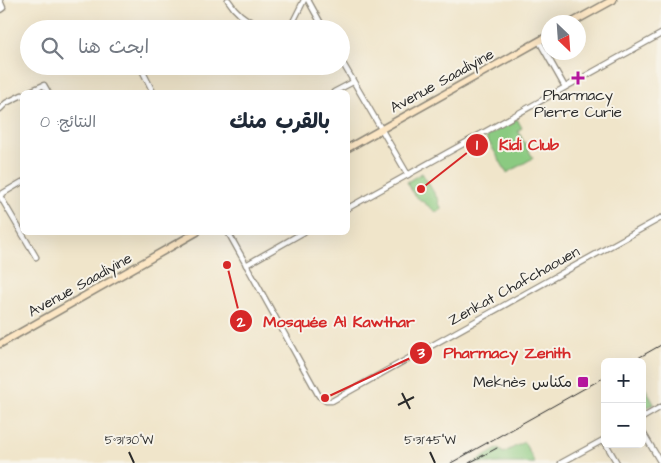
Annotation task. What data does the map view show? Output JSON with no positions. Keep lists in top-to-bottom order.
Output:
{
  "streets": {
    "main road": ["Avenue Saadiyine"],
    "street": ["Zenkat Chafchaouen"]
  },
  "places": {
    "health": ["Pharmacy Pierre Curie"],
    "other": ["Kidi Club", "Mosquée Al Kawthar", "Pharmacy Zenith"],
    "transit": ["Meknès مكناس"]
  },
  "north": "bottom right",
  "page": {
    "search": "ابحث هنا",
    "heading": ["بالقرب منك", "النتائج: 0"],
    "map_buttons": ["+", "−"]
  },
  "coordinates": ["5°31'30\"W", "5°31'45\"W"]
}
